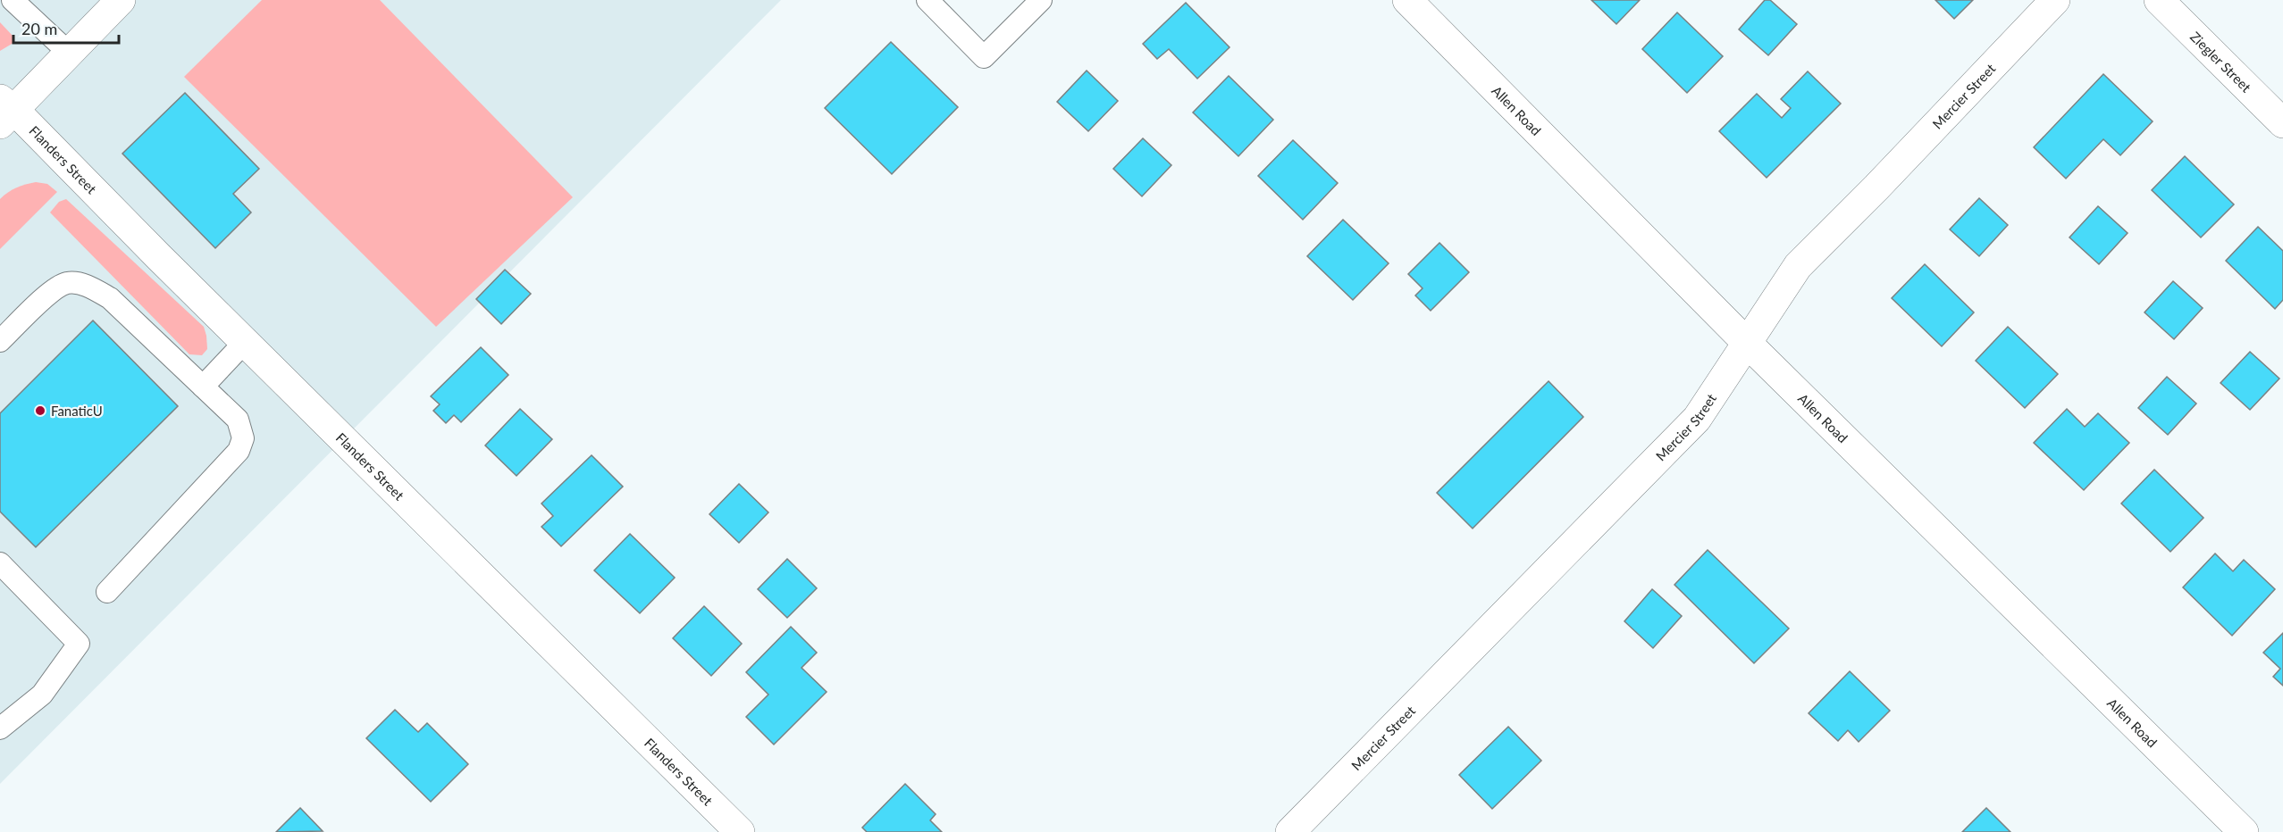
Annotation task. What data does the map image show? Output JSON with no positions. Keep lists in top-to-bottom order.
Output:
{
  "streets": {
    "street": [
      "Ziegler Street",
      "Mercier Street",
      "Allen Road",
      "Flanders Street"
    ]
  },
  "crossings": [
    ["Mercier Street", "Allen Road"]
  ],
  "places": ["FanaticU"],
  "scale_bar": "20 m"
}
